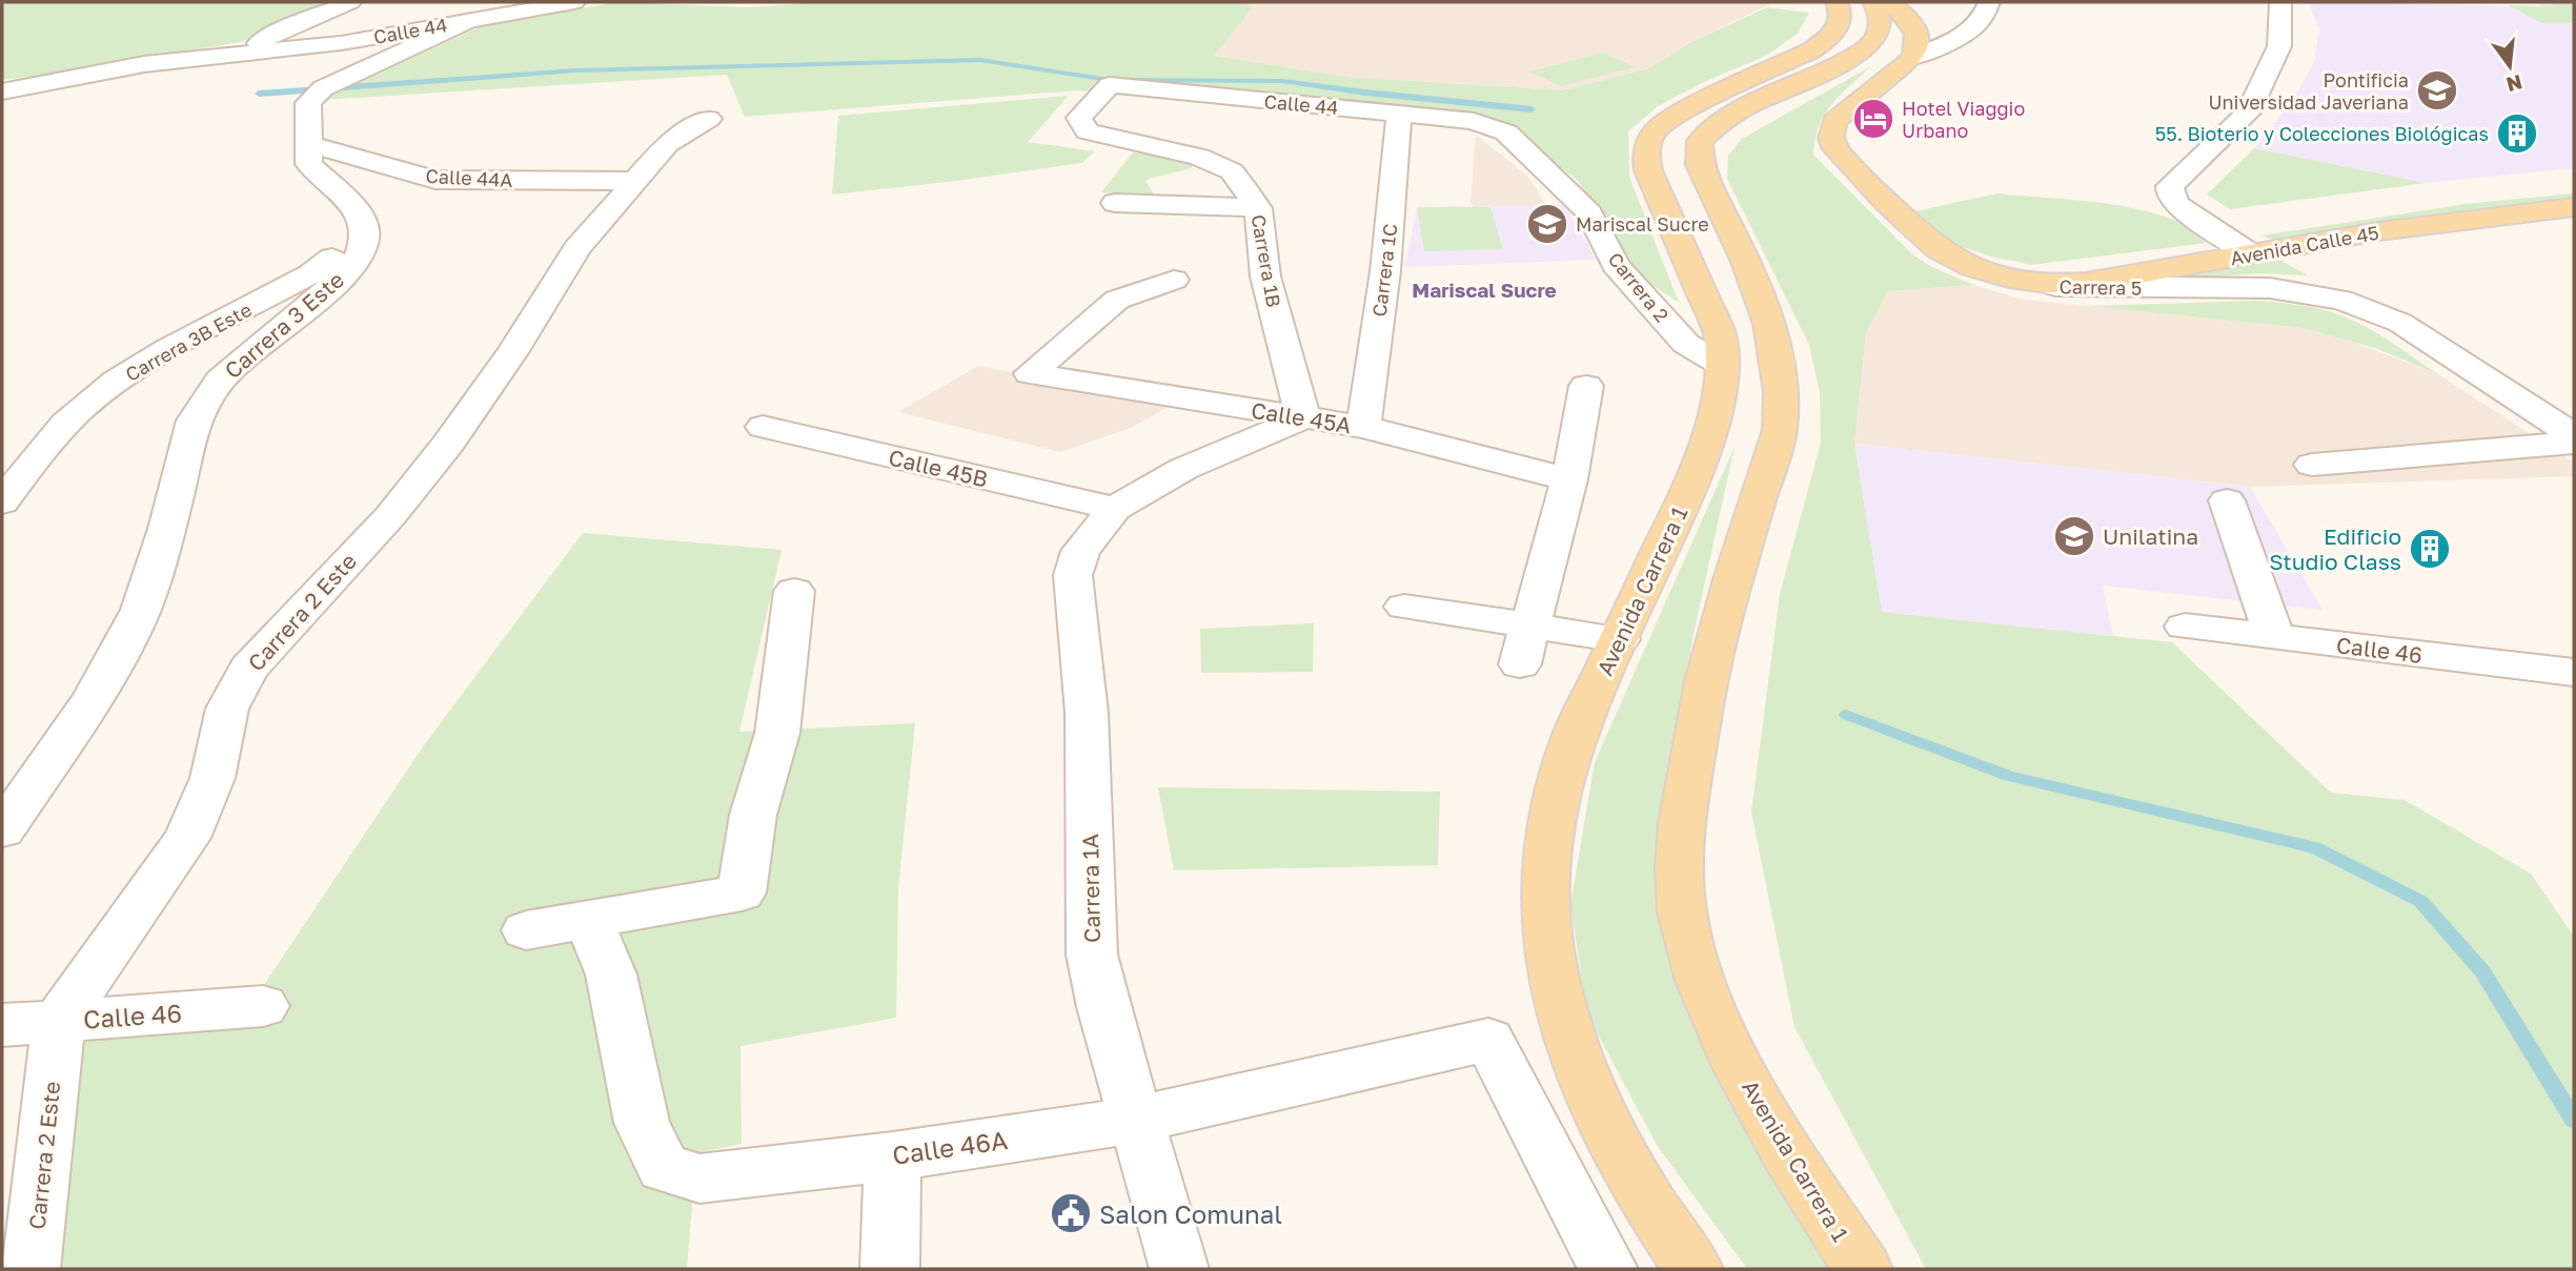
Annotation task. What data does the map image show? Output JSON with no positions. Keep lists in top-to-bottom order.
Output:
{
  "streets": {
    "main road": ["Avenida Calle 45", "Carrera 5", "Avenida Carrera 1"],
    "street": [
      "Calle 44",
      "Calle 44A",
      "Carrera 1B",
      "Carrera 1C",
      "Carrera 2",
      "Carrera 3 Este",
      "Carrera 3B Este",
      "Calle 45A",
      "Calle 45B",
      "Carrera 2 Este",
      "Calle 46",
      "Carrera 1A",
      "Calle 46A"
    ]
  },
  "crossings": [
    ["Calle 44", "Carrera 1B"],
    ["Calle 44", "Carrera 1C"],
    ["Calle 44", "Carrera 2"],
    ["Calle 44A", "Carrera 2 Este"],
    ["Avenida Calle 45", "Carrera 5"],
    ["Carrera 1B", "Calle 45A"],
    ["Carrera 1C", "Calle 45A"],
    ["Carrera 2", "Avenida Carrera 1"],
    ["Carrera 3 Este", "Carrera 3B Este"],
    ["Calle 45B", "Carrera 1A"],
    ["Carrera 2 Este", "Calle 46"],
    ["Carrera 1A", "Calle 46A"]
  ],
  "districts": ["Mariscal Sucre"],
  "places": {
    "school or university": ["Pontificia Universidad Javeriana", "Mariscal Sucre", "Unilatina"],
    "hotel": ["Hotel Viaggio Urbano"],
    "building": ["55. Bioterio y Colecciones Biológicas", "Edificio Studio Class"],
    "public building": ["Salon Comunal"]
  },
  "north": "bottom"
}
